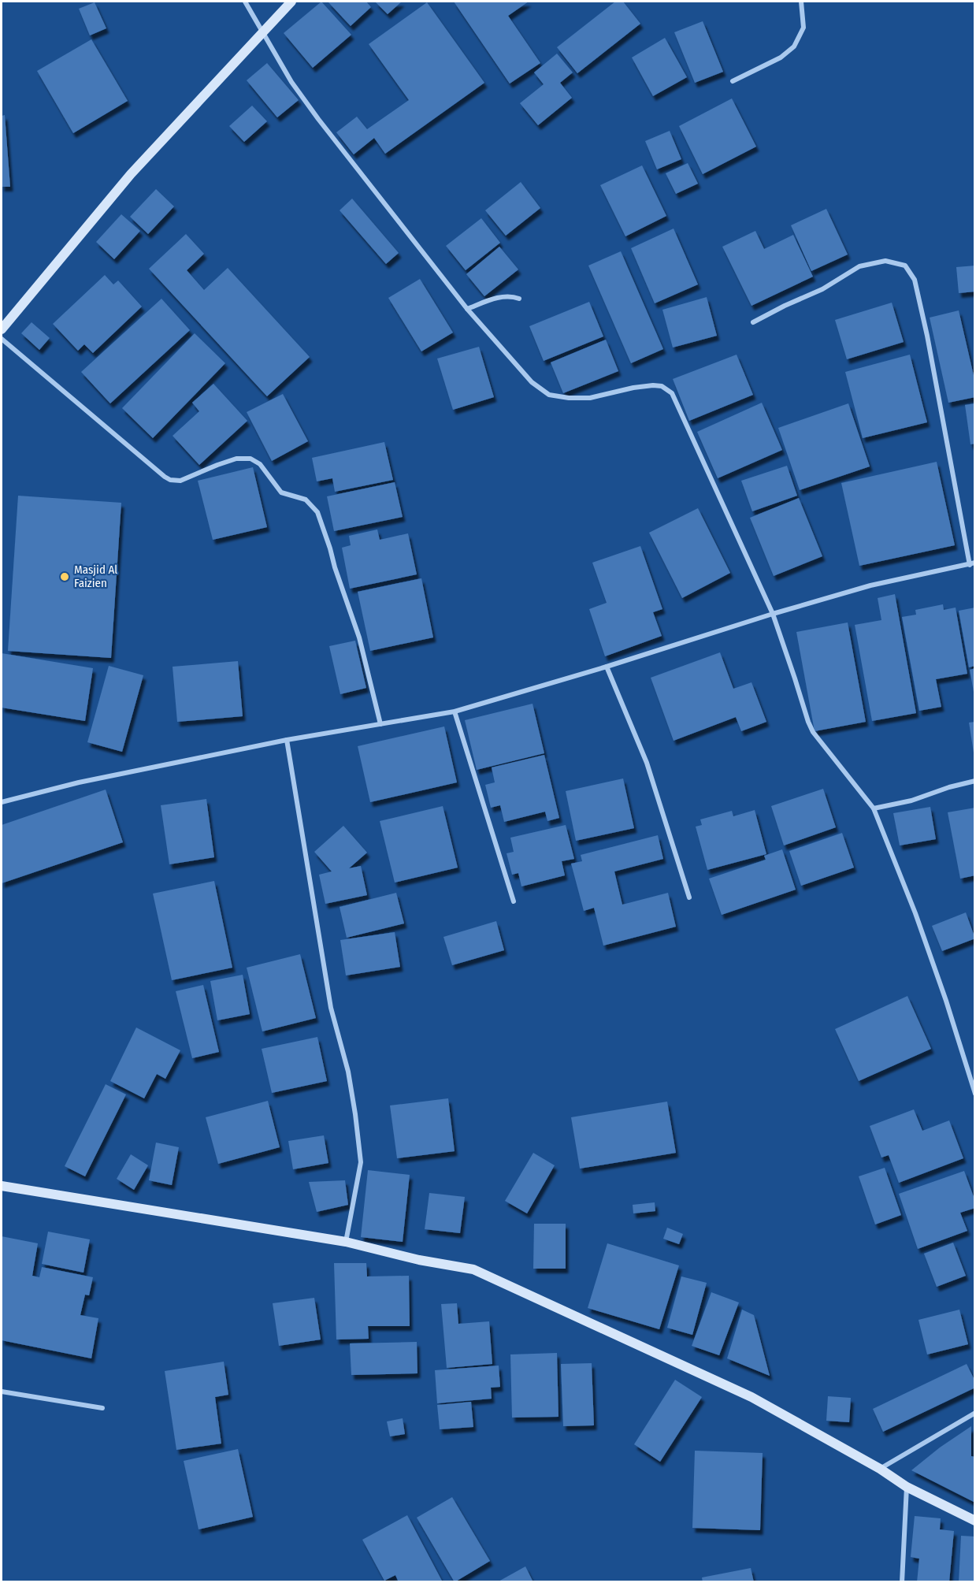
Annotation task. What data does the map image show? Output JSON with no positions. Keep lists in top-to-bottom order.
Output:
{
  "places": ["Masjid Al Faizien"]
}
